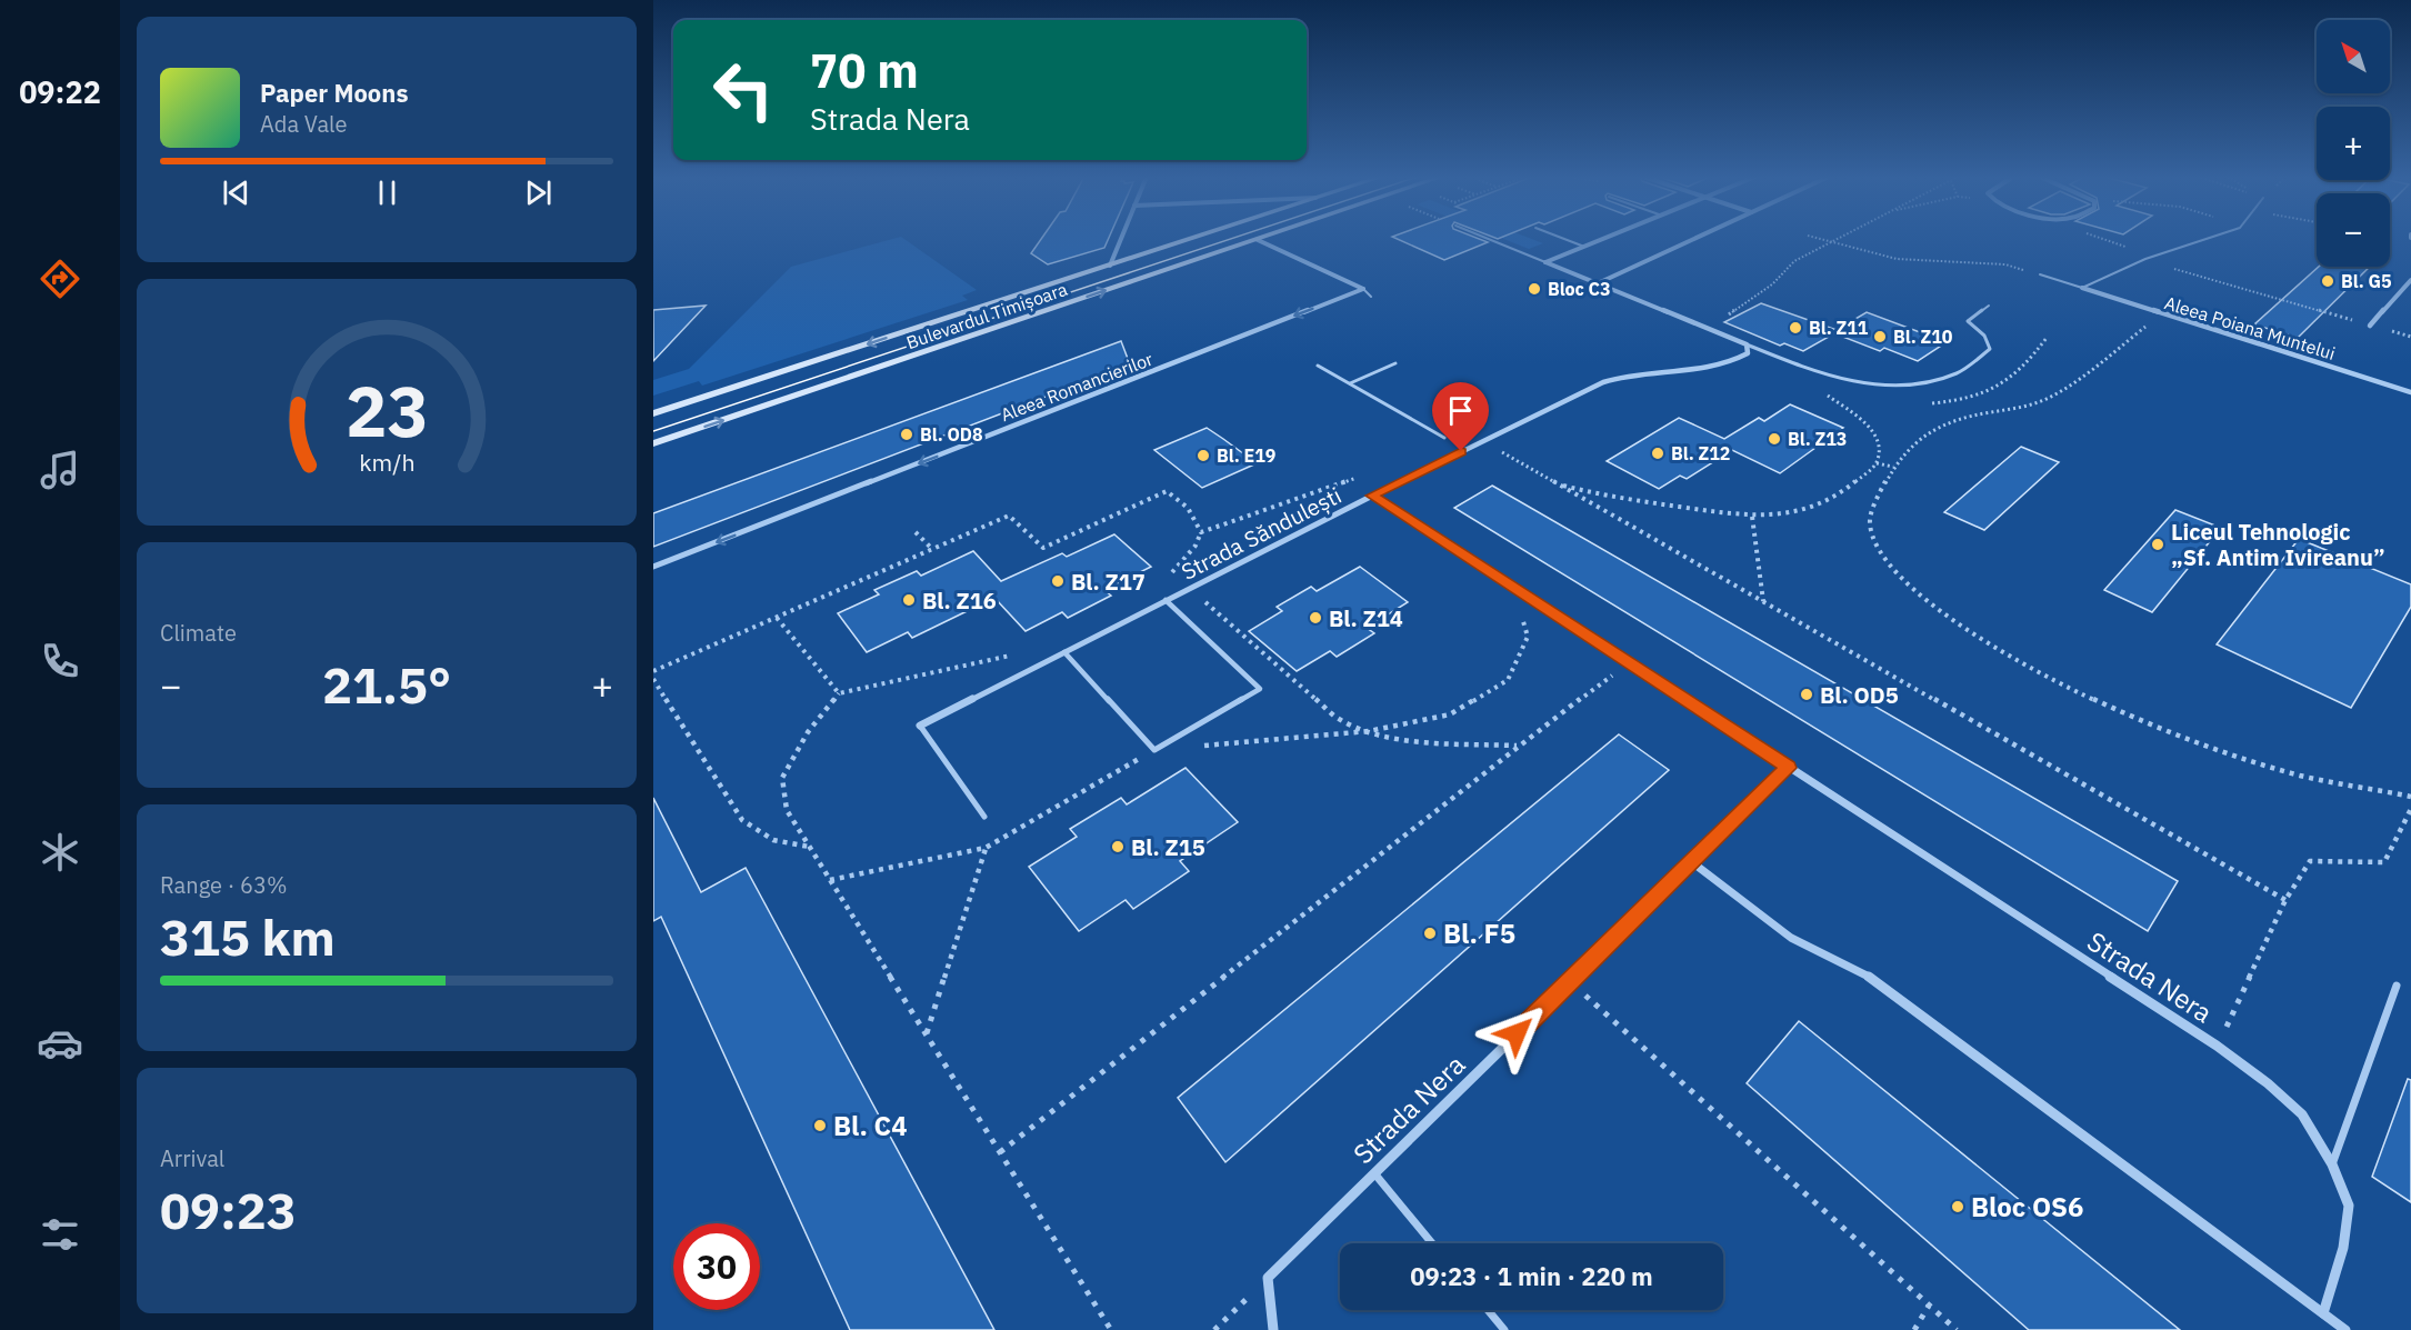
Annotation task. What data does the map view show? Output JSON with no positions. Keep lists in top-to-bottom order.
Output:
{
  "streets": {
    "main road": ["Bulevardul Timișoara"],
    "street": [
      "Aleea Poiana Muntelui",
      "Aleea Romancierilor",
      "Strada Săndulești",
      "Strada Nera"
    ]
  },
  "crossings": [
    ["Strada Săndulești", "Strada Nera"]
  ],
  "one_way": ["Aleea Romancierilor"],
  "places": [
    "Bl. G5",
    "Bloc C3",
    "Bl. Z11",
    "Bl. Z10",
    "Bl. OD8",
    "Bl. Z13",
    "Bl. Z12",
    "Bl. E19",
    "Liceul Tehnologic „Sf. Antim Ivireanu”",
    "Bl. Z17",
    "Bl. Z16",
    "Bl. Z14",
    "Bl. OD5",
    "Bl. Z15",
    "Bl. F5",
    "Bl. C4",
    "Bloc OS6"
  ],
  "north": "top left",
  "page": {
    "tabs": "09:22",
    "map_buttons": ["+", "−"],
    "turn": ["70 m", "Strada Nera"],
    "song": ["Paper Moons", "Ada Vale"],
    "tile": [
      "Climate",
      ["Range · 63%", "315 km"],
      ["Arrival", "09:23"]
    ],
    "heat": ["−", "21.5°", "+"],
    "limit": "30",
    "trip": "09:23 · 1 min · 220 m",
    "gauge": ["23", "km/h"]
  }
}
